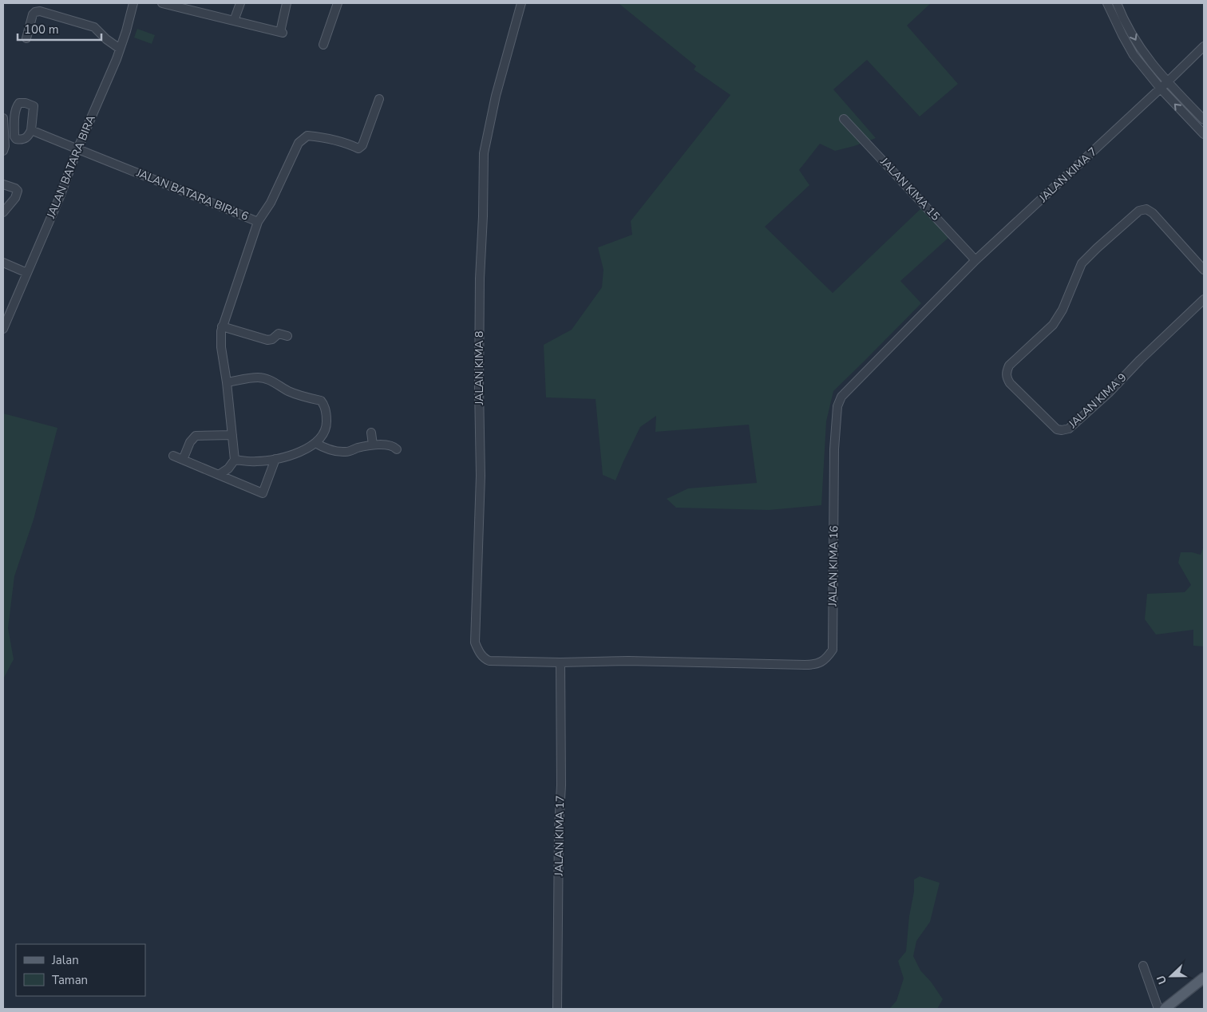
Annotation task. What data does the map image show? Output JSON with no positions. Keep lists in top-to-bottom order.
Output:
{
  "streets": {
    "street": [
      "JALAN BATARA BIRA",
      "JALAN KIMA 7",
      "JALAN KIMA 15",
      "JALAN BATARA BIRA 6",
      "JALAN KIMA 8",
      "JALAN KIMA 9",
      "JALAN KIMA 16",
      "JALAN KIMA 17"
    ]
  },
  "crossings": [
    ["JALAN BATARA BIRA", "JALAN BATARA BIRA 6"],
    ["JALAN KIMA 7", "JALAN KIMA 15"],
    ["JALAN KIMA 7", "JALAN KIMA 16"],
    ["JALAN KIMA 15", "JALAN KIMA 16"],
    ["JALAN KIMA 8", "JALAN KIMA 16"],
    ["JALAN KIMA 8", "JALAN KIMA 17"],
    ["JALAN KIMA 16", "JALAN KIMA 17"]
  ],
  "legend": ["Jalan", "Taman"],
  "scale_bar": "100 m",
  "north": "left"
}
